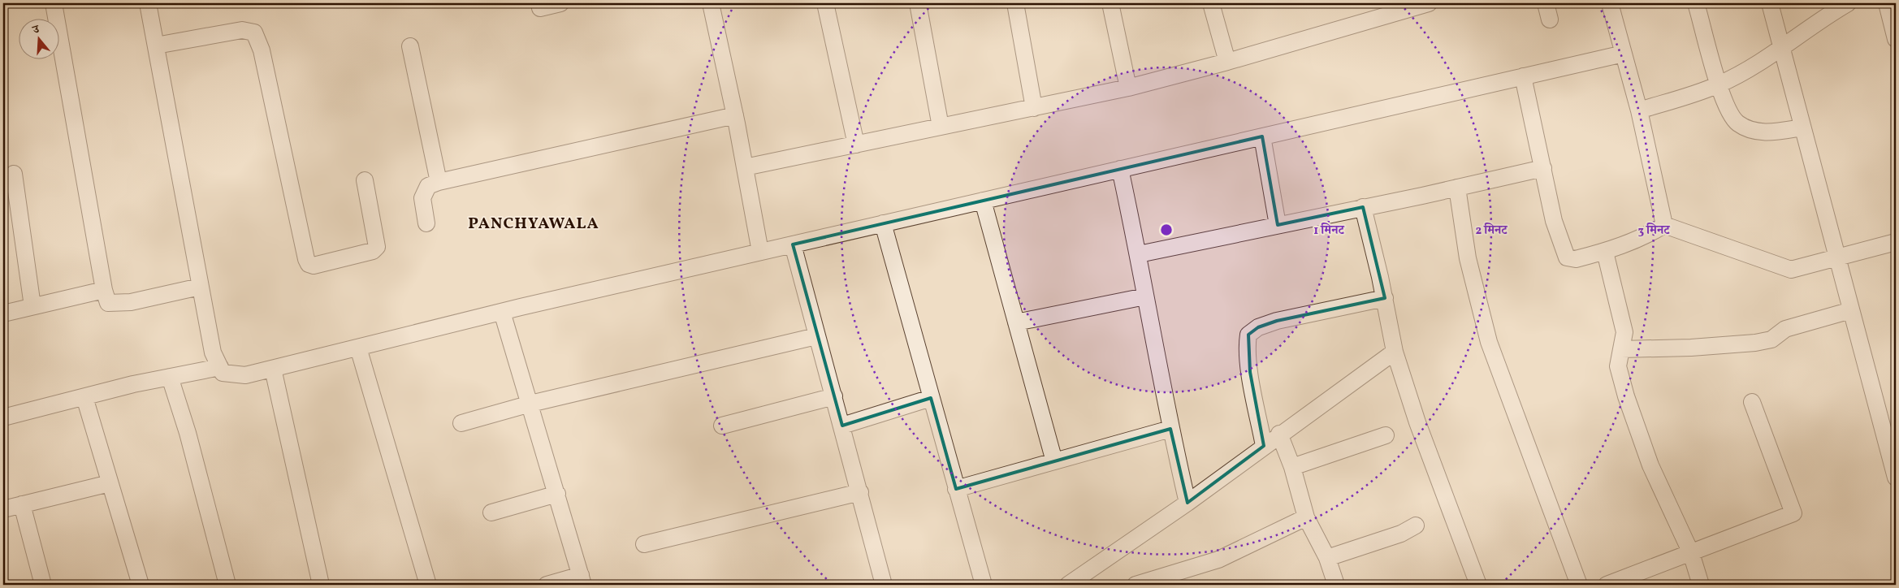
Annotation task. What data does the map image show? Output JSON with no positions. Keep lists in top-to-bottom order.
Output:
{
  "districts": ["PANCHYAWALA"],
  "north": "top",
  "rings": ["1 मिनट", "2 मिनट", "3 मिनट"]
}
